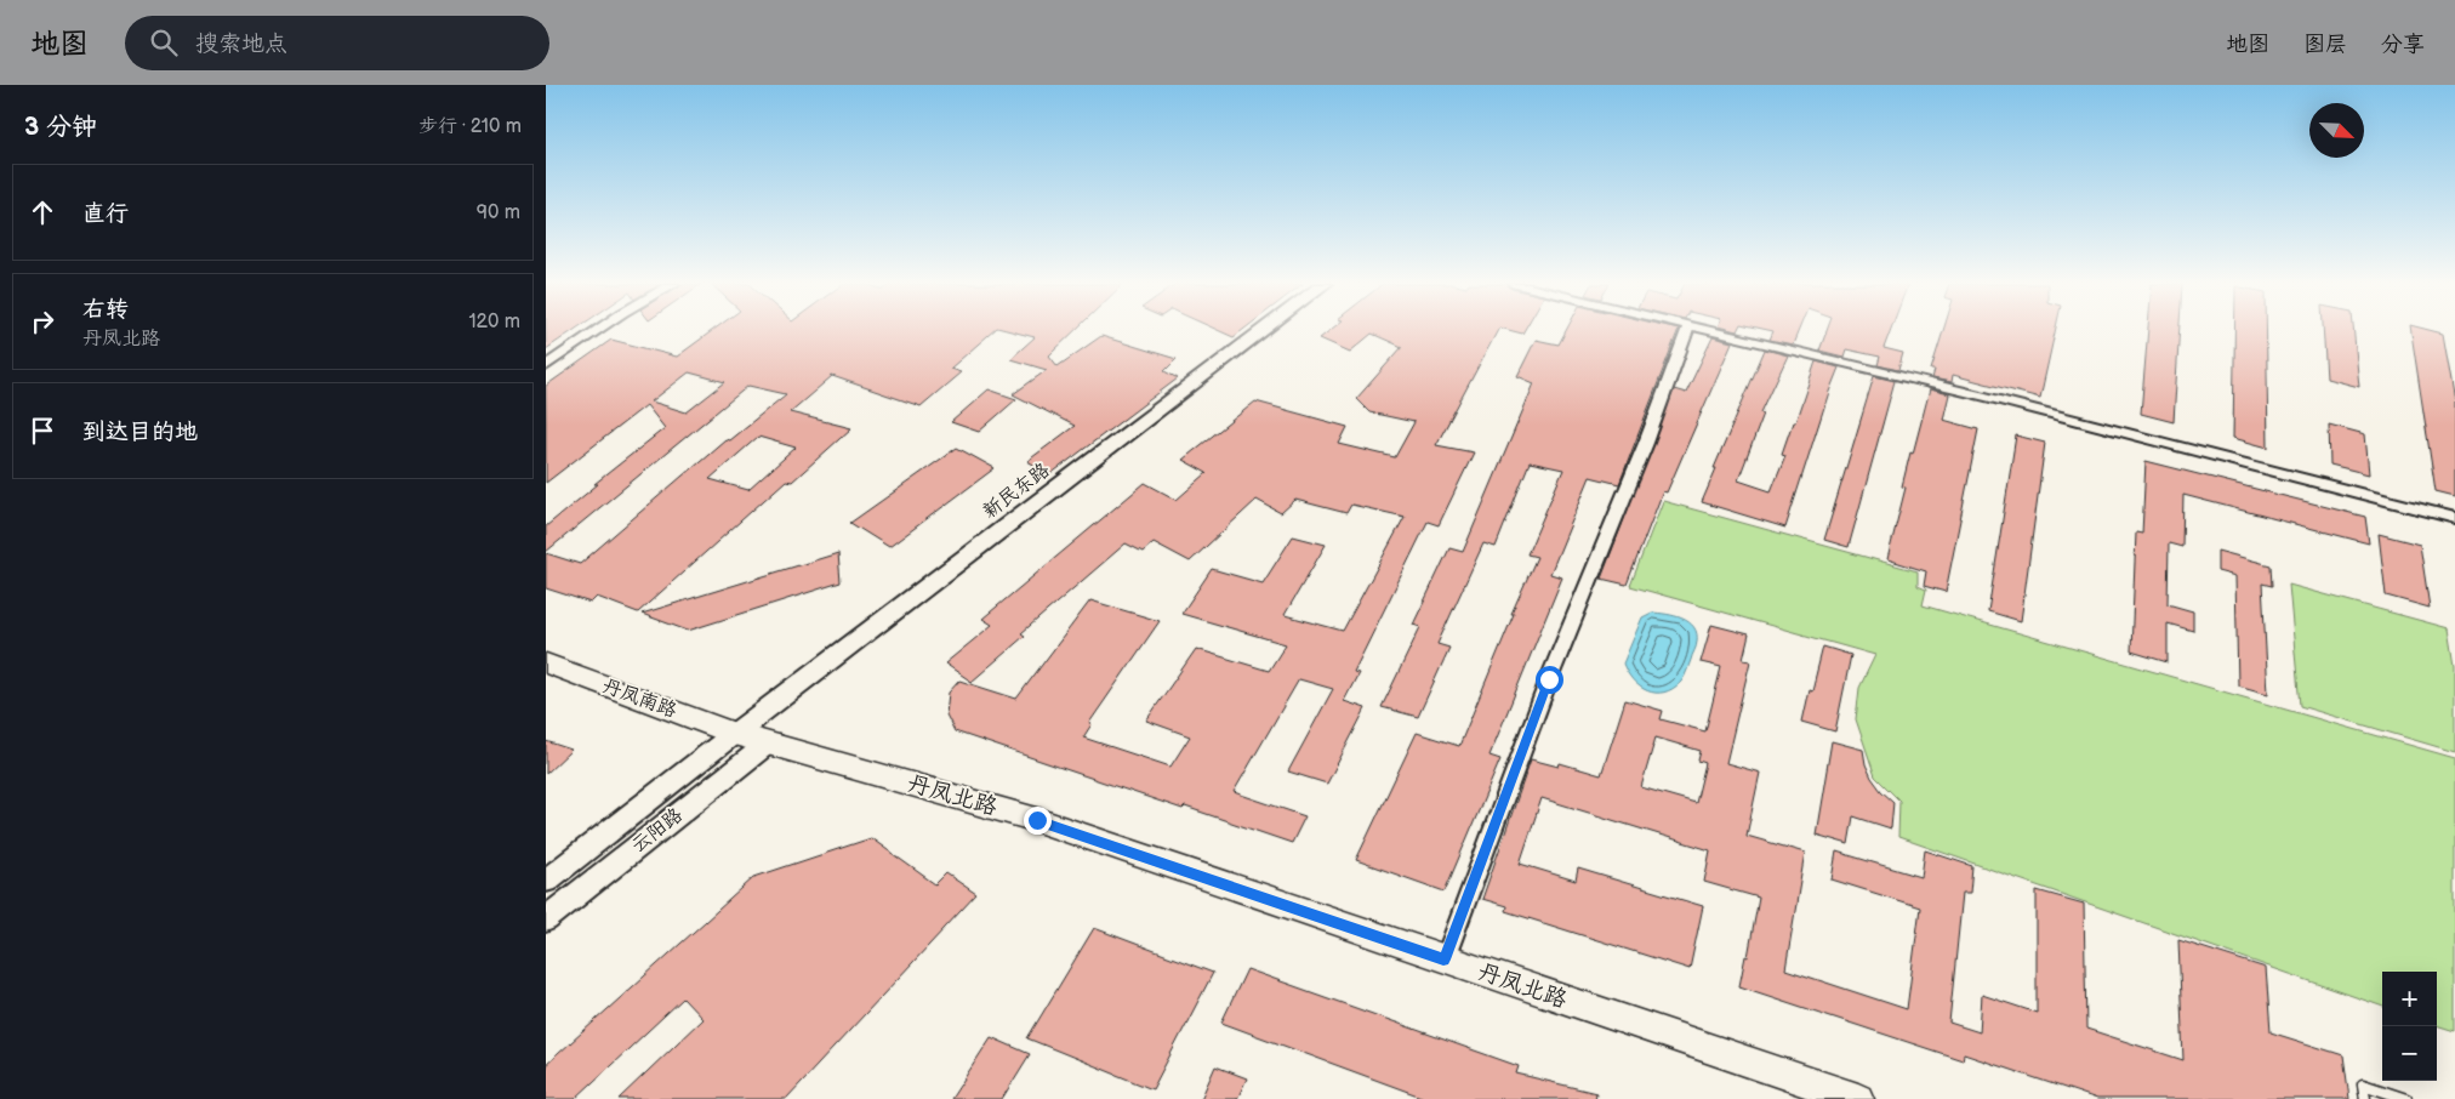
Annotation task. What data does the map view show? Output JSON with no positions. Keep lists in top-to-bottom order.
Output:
{
  "streets": {
    "main road": ["丹凤南路", "丹凤北路"],
    "street": ["新民东路", "云阳路"]
  },
  "crossings": [
    ["新民东路", "丹凤南路"],
    ["新民东路", "丹凤北路"],
    ["新民东路", "云阳路"],
    ["丹凤南路", "丹凤北路"],
    ["丹凤南路", "云阳路"],
    ["丹凤北路", "云阳路"]
  ],
  "north": "bottom right",
  "page": {
    "header": "地图",
    "search": "搜索地点",
    "nav": ["地图", "图层", "分享"],
    "heading": ["3 分钟", "步行 · 210 m"],
    "list": [
      ["直行", "90 m"],
      ["右转", "丹凤北路", "120 m"],
      "到达目的地"
    ],
    "map_buttons": ["+", "−"]
  }
}
